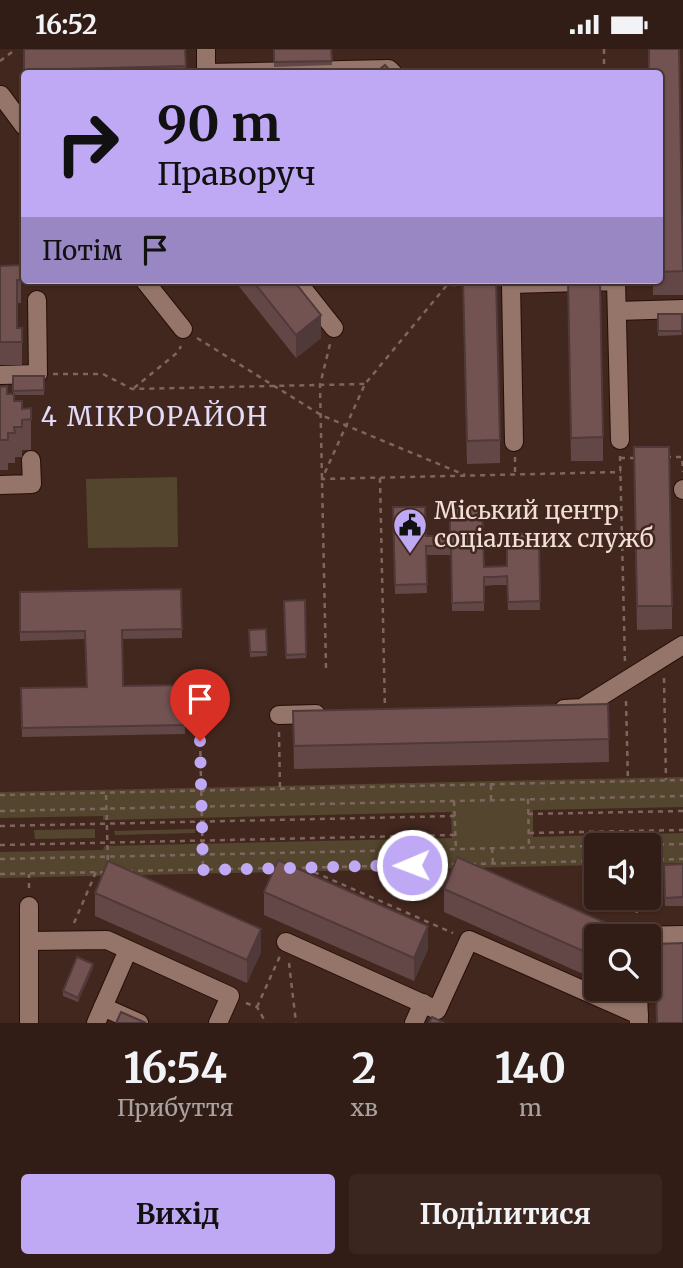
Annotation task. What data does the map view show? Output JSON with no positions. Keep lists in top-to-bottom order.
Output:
{
  "districts": ["4 МІКРОРАЙОН"],
  "places": {
    "public building": ["Міський центр соціальних служб"]
  },
  "page": {
    "status": "16:52",
    "turn": ["90 m", "Праворуч"],
    "then": "Потім",
    "eta": [
      "16:54",
      "Прибуття",
      "2",
      "хв",
      "140",
      "m"
    ],
    "buttons": ["Вихід", "Поділитися"]
  }
}
